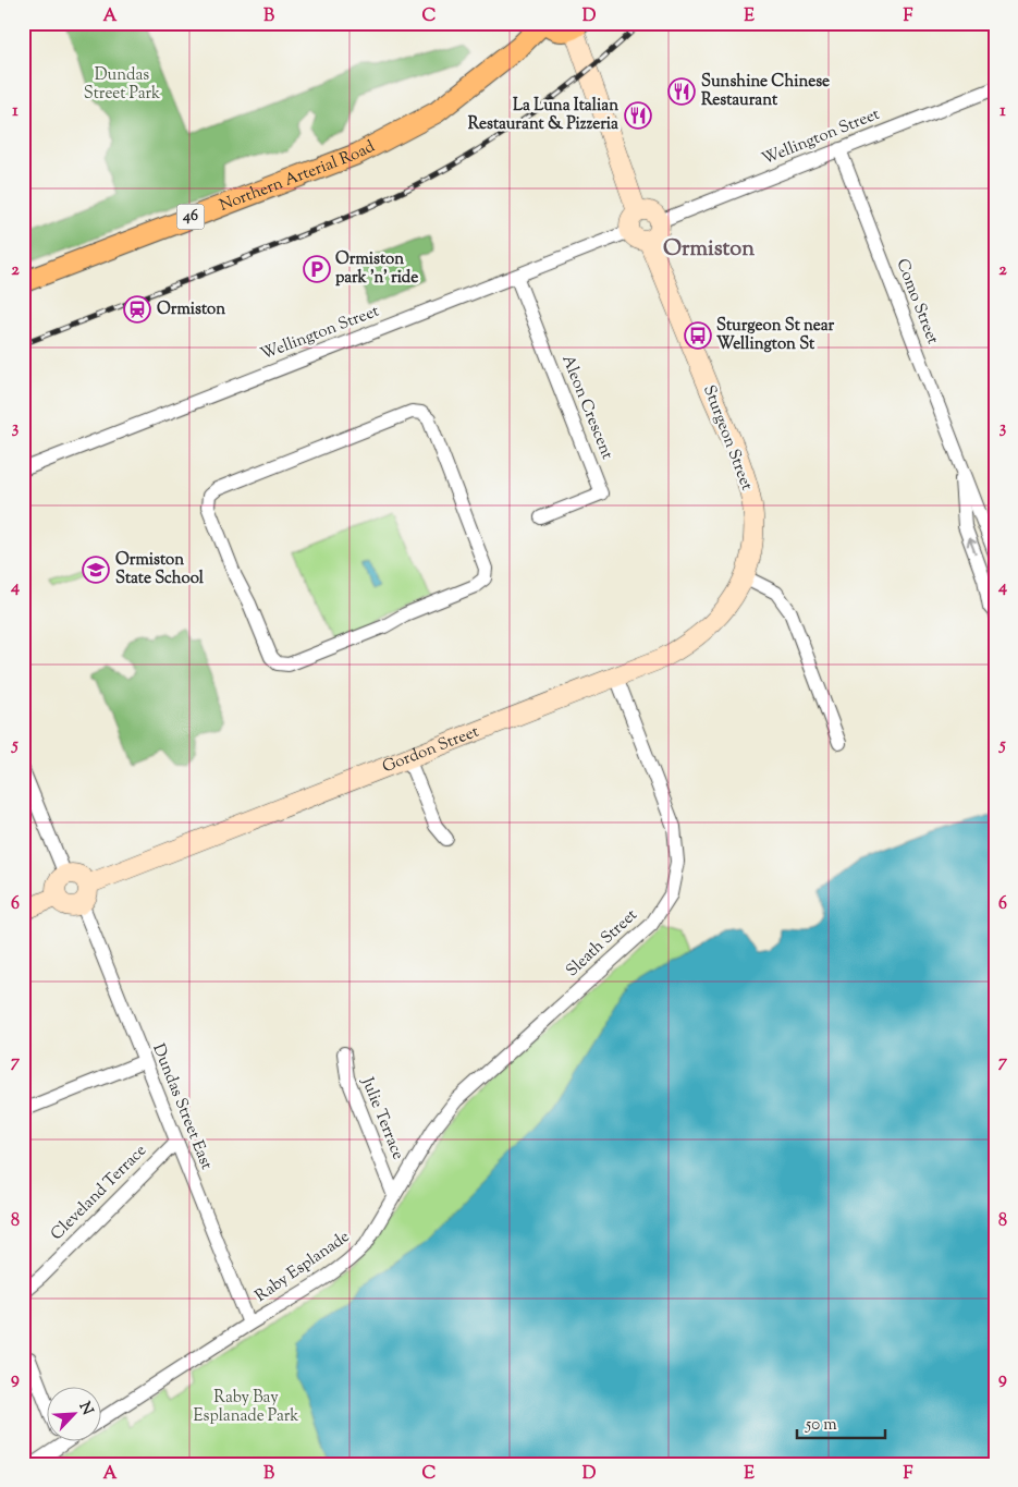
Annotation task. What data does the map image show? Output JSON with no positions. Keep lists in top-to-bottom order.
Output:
{
  "streets": {
    "main road": ["Northern Arterial Road", "46"],
    "street": [
      "Wellington Street",
      "Como Street",
      "Aleon Crescent",
      "Sturgeon Street",
      "Gordon Street",
      "Sleath Street",
      "Dundas Street East",
      "Julie Terrace",
      "Cleveland Terrace",
      "Raby Esplanade"
    ]
  },
  "crossings": [
    ["Wellington Street", "Como Street"],
    ["Wellington Street", "Aleon Crescent"],
    ["Wellington Street", "Sturgeon Street"],
    ["Northern Arterial Road", "46"],
    ["Sturgeon Street", "Gordon Street"],
    ["Gordon Street", "Sleath Street"],
    ["Gordon Street", "Dundas Street East"],
    ["Sleath Street", "Raby Esplanade"],
    ["Dundas Street East", "Cleveland Terrace"],
    ["Dundas Street East", "Raby Esplanade"],
    ["Julie Terrace", "Raby Esplanade"]
  ],
  "districts": ["Ormiston"],
  "parks": ["Dundas Street Park", "Raby Bay Esplanade Park"],
  "places": {
    "restaurant": ["Sunshine Chinese Restaurant", "La Luna Italian Restaurant & Pizzeria"],
    "parking": ["Ormiston park 'n' ride"],
    "station": ["Ormiston"],
    "bus stop": ["Sturgeon St near Wellington St"],
    "school or university": ["Ormiston State School"]
  },
  "scale_bar": "50 m",
  "north": "top right",
  "grid": {
    "columns": [
      "A",
      "B",
      "C",
      "D",
      "E",
      "F"
    ],
    "rows": [
      "1",
      "2",
      "3",
      "4",
      "5",
      "6",
      "7",
      "8",
      "9"
    ]
  }
}
